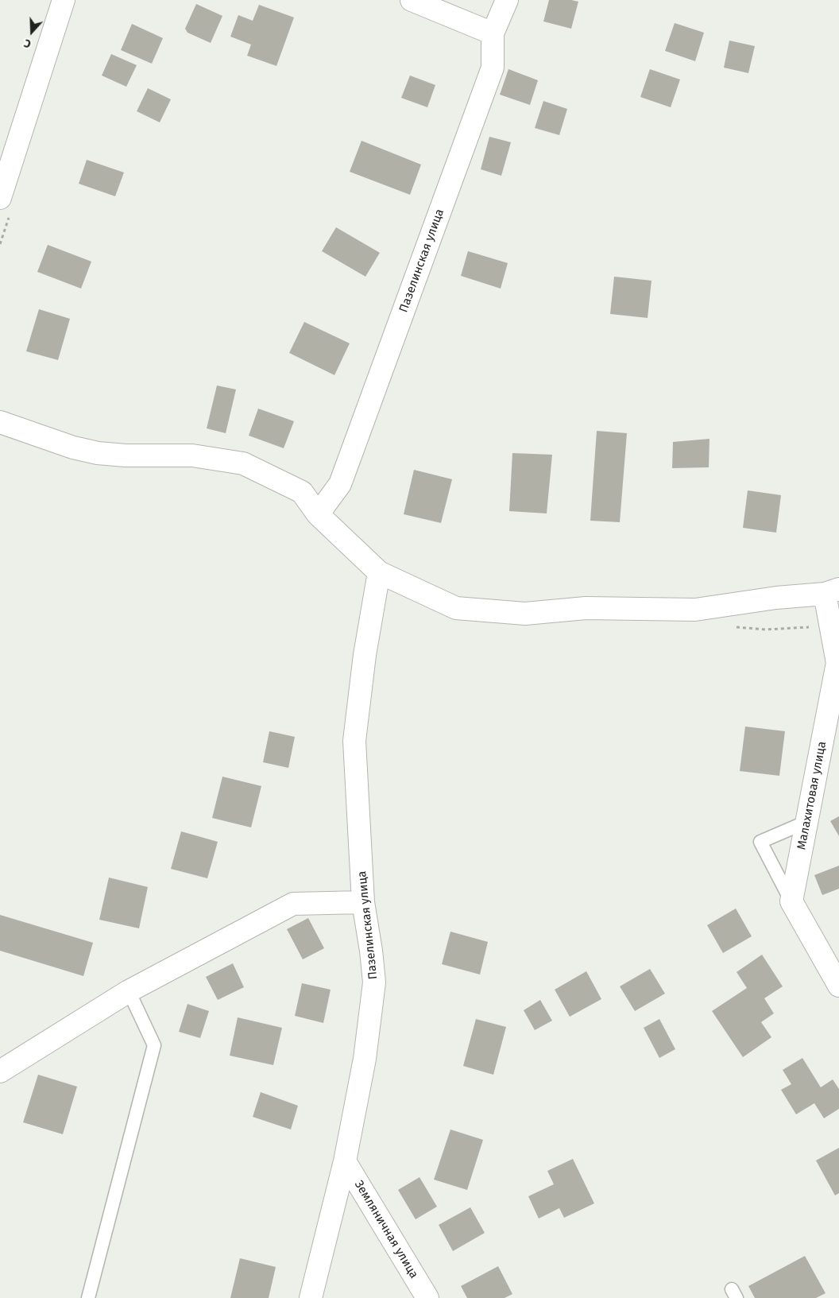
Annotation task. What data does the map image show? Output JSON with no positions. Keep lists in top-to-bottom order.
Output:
{
  "streets": {
    "street": ["Пазелинская улица", "Малахитовая улица", "Земляничная улица"]
  },
  "crossings": [
    ["Пазелинская улица", "Земляничная улица"]
  ],
  "north": "bottom"
}
